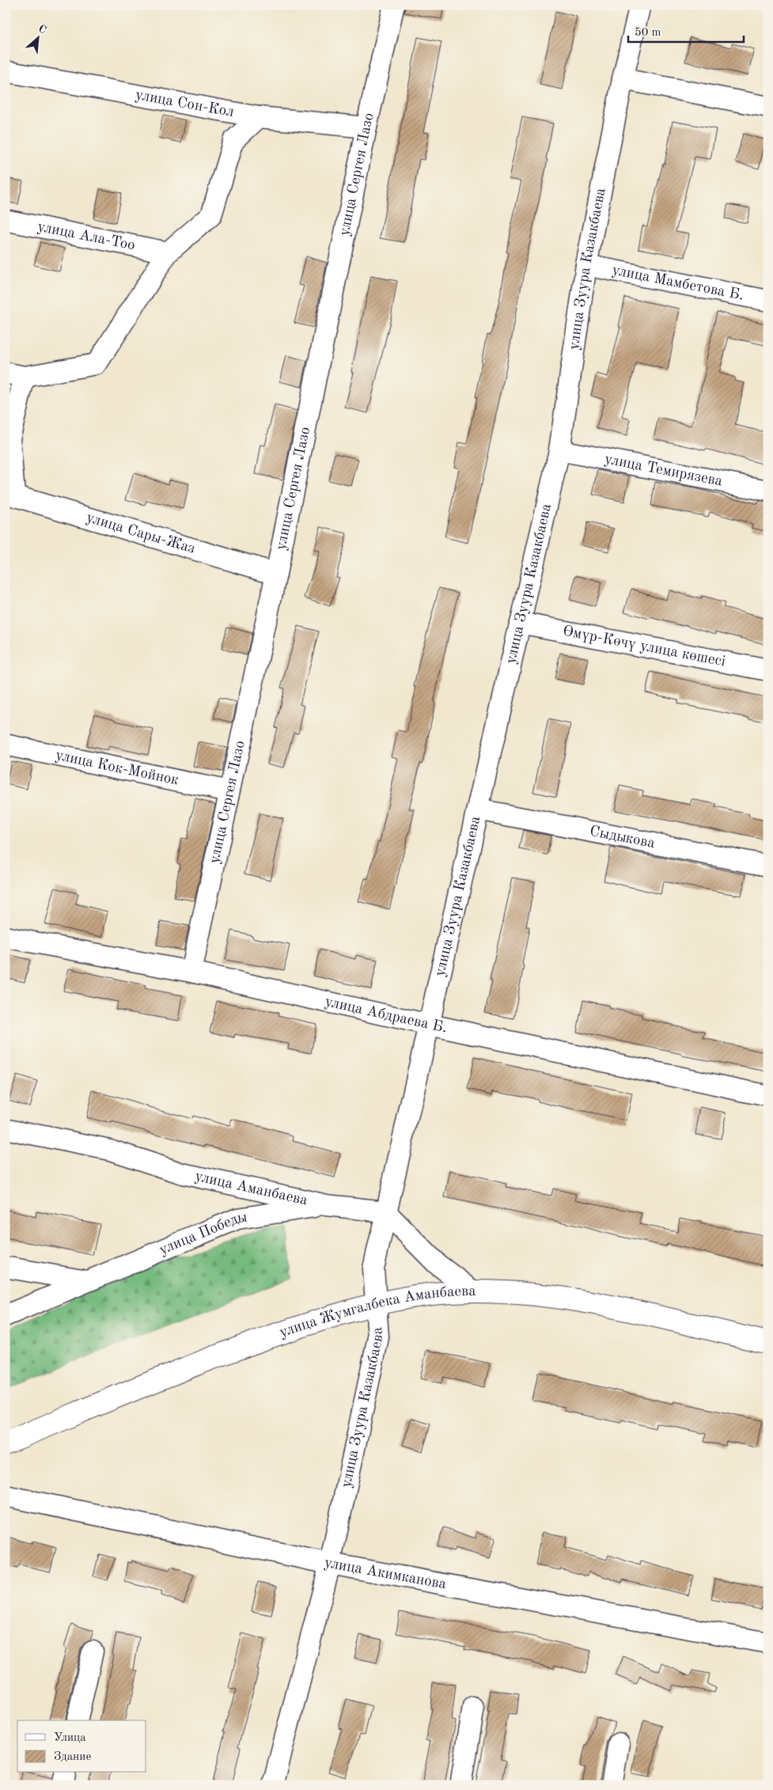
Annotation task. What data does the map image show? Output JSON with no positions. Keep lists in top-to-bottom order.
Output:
{
  "streets": {
    "main road": ["улица Жумгалбека Аманбаева"],
    "street": [
      "улица Сон-Кол",
      "улица Сергея Лазо",
      "улица Ала-Тоо",
      "улица Зуура Казакбаева",
      "улица Мамбетова Б.",
      "улица Темирязева",
      "улица Сары-Жаз",
      "Өмүр-Көчү улица көшесі",
      "улица Кок-Мойнок",
      "Сыдыкова",
      "улица Абдраева Б.",
      "улица Аманбаева",
      "улица Победы",
      "улица Акимканова"
    ]
  },
  "crossings": [
    ["улица Сон-Кол", "улица Сергея Лазо"],
    ["улица Сергея Лазо", "улица Сары-Жаз"],
    ["улица Сергея Лазо", "улица Кок-Мойнок"],
    ["улица Сергея Лазо", "улица Абдраева Б."],
    ["улица Зуура Казакбаева", "улица Мамбетова Б."],
    ["улица Зуура Казакбаева", "улица Темирязева"],
    ["улица Зуура Казакбаева", "Өмүр-Көчү улица көшесі"],
    ["улица Зуура Казакбаева", "Сыдыкова"],
    ["улица Зуура Казакбаева", "улица Абдраева Б."],
    ["улица Зуура Казакбаева", "улица Аманбаева"],
    ["улица Зуура Казакбаева", "улица Жумгалбека Аманбаева"],
    ["улица Зуура Казакбаева", "улица Акимканова"],
    ["улица Аманбаева", "улица Победы"]
  ],
  "legend": ["Улица", "Здание"],
  "scale_bar": "50 m",
  "north": "top right"
}
